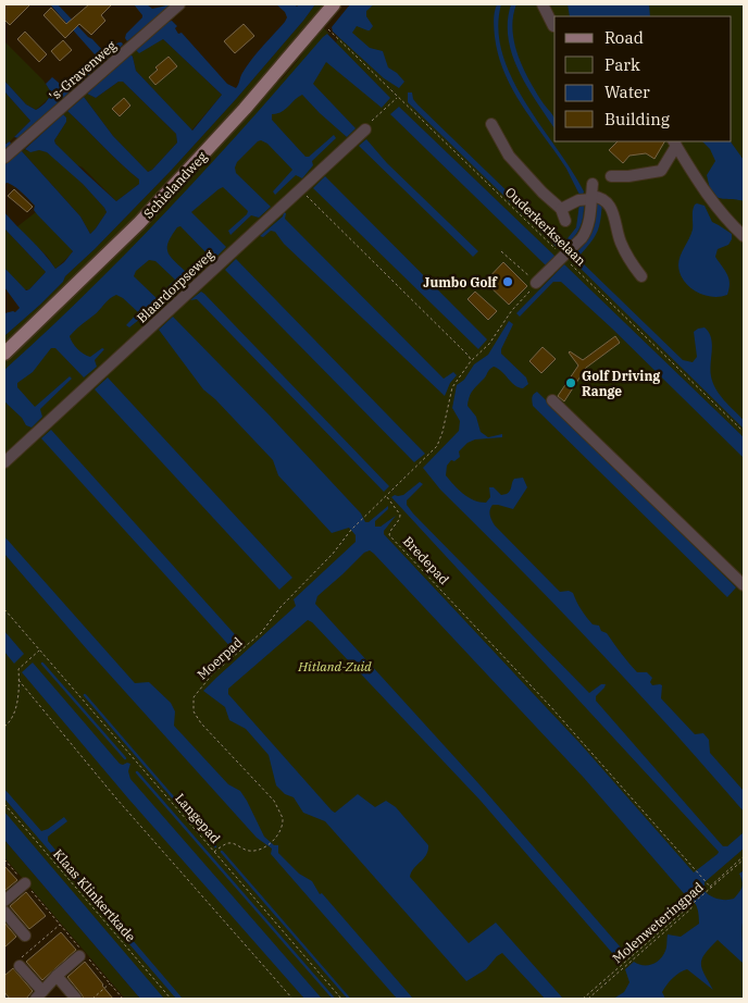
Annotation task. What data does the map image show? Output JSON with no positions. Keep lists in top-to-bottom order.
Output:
{
  "streets": {
    "main road": ["Schielandweg"],
    "street": ["'s-Gravenweg", "Blaardorpseweg"],
    "path": [
      "Ouderkerkselaan",
      "Bredepad",
      "Moerpad",
      "Langepad",
      "Klaas Klinkertkade",
      "Molenweteringpad"
    ]
  },
  "crossings": [
    ["Bredepad", "Moerpad"],
    ["Bredepad", "Molenweteringpad"],
    ["Moerpad", "Langepad"]
  ],
  "parks": ["Hitland-Zuid"],
  "places": ["Jumbo Golf", "Golf Driving Range"],
  "legend": [
    "Road",
    "Park",
    "Water",
    "Building"
  ]
}
